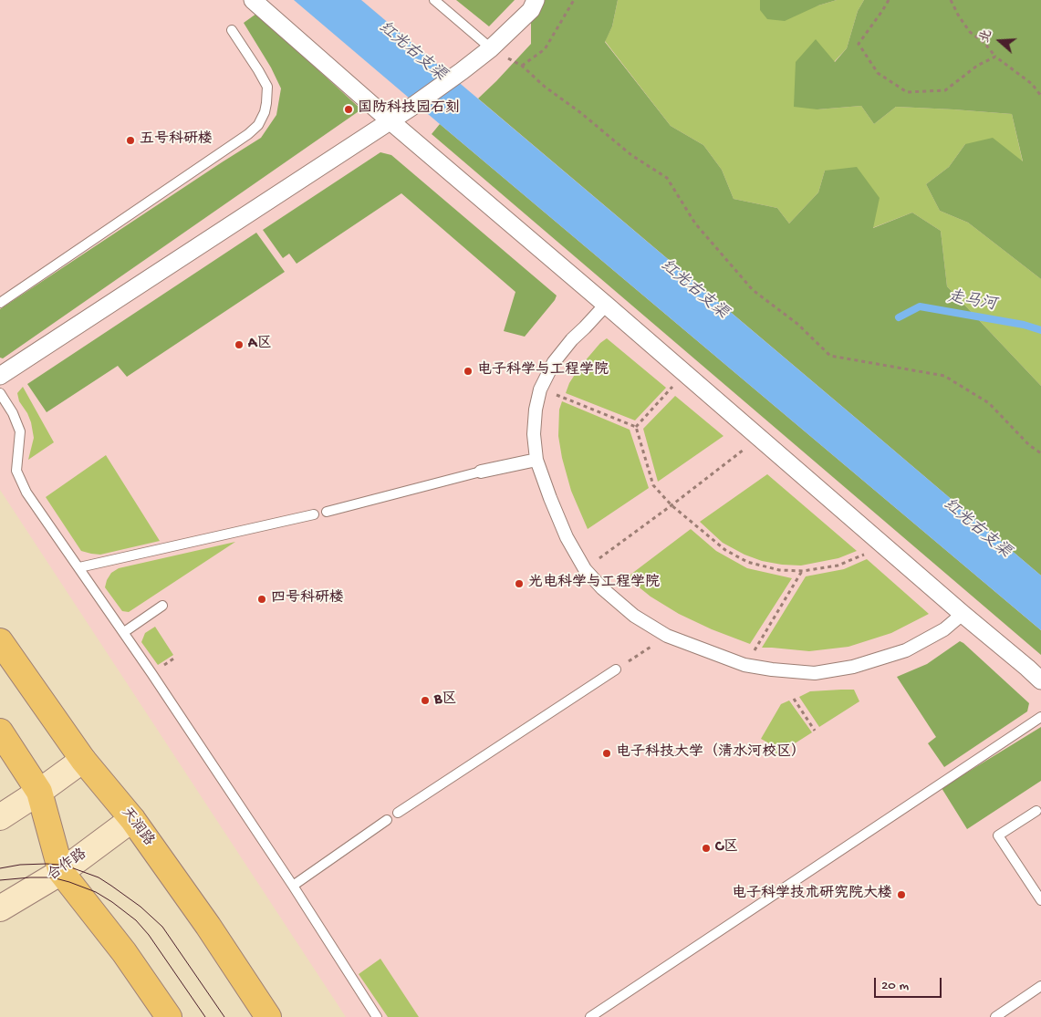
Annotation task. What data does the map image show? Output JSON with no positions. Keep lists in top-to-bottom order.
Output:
{
  "streets": {
    "main road": ["天润路", "合作路"]
  },
  "crossings": [
    ["天润路", "合作路"]
  ],
  "water": ["红光右支渠", "走马河"],
  "places": [
    "国防科技园石刻",
    "五号科研楼",
    "A区",
    "电子科学与工程学院",
    "光电科学与工程学院",
    "四号科研楼",
    "B区",
    "电子科技大学（清水河校区）",
    "C区",
    "电子科学技术研究院大楼"
  ],
  "scale_bar": "20 m",
  "north": "left"
}
